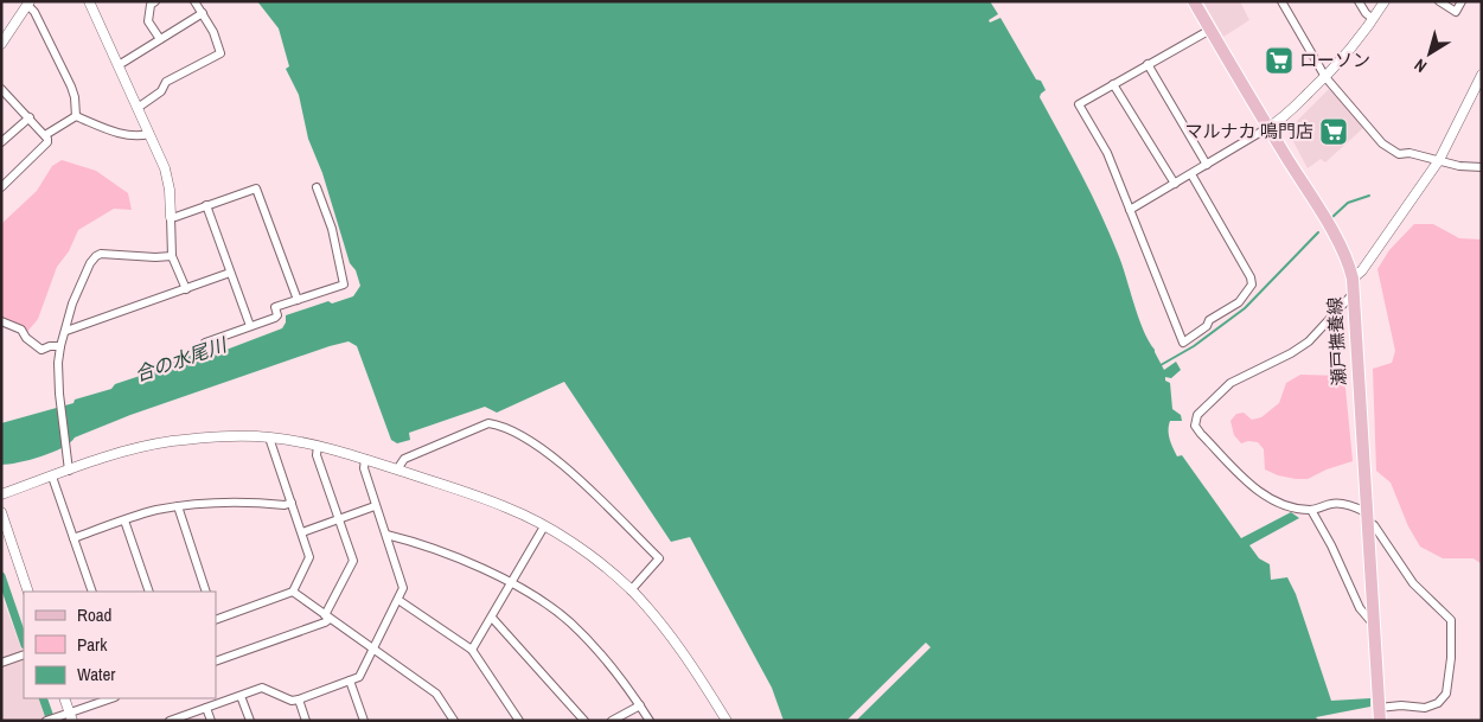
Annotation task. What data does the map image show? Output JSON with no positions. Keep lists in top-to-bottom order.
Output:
{
  "streets": {
    "main road": ["瀬戸撫養線"]
  },
  "water": ["合の水尾川"],
  "places": {
    "supermarket": ["ローソン", "マルナカ 鳴門店"]
  },
  "legend": ["Road", "Park", "Water"],
  "north": "bottom left"
}
